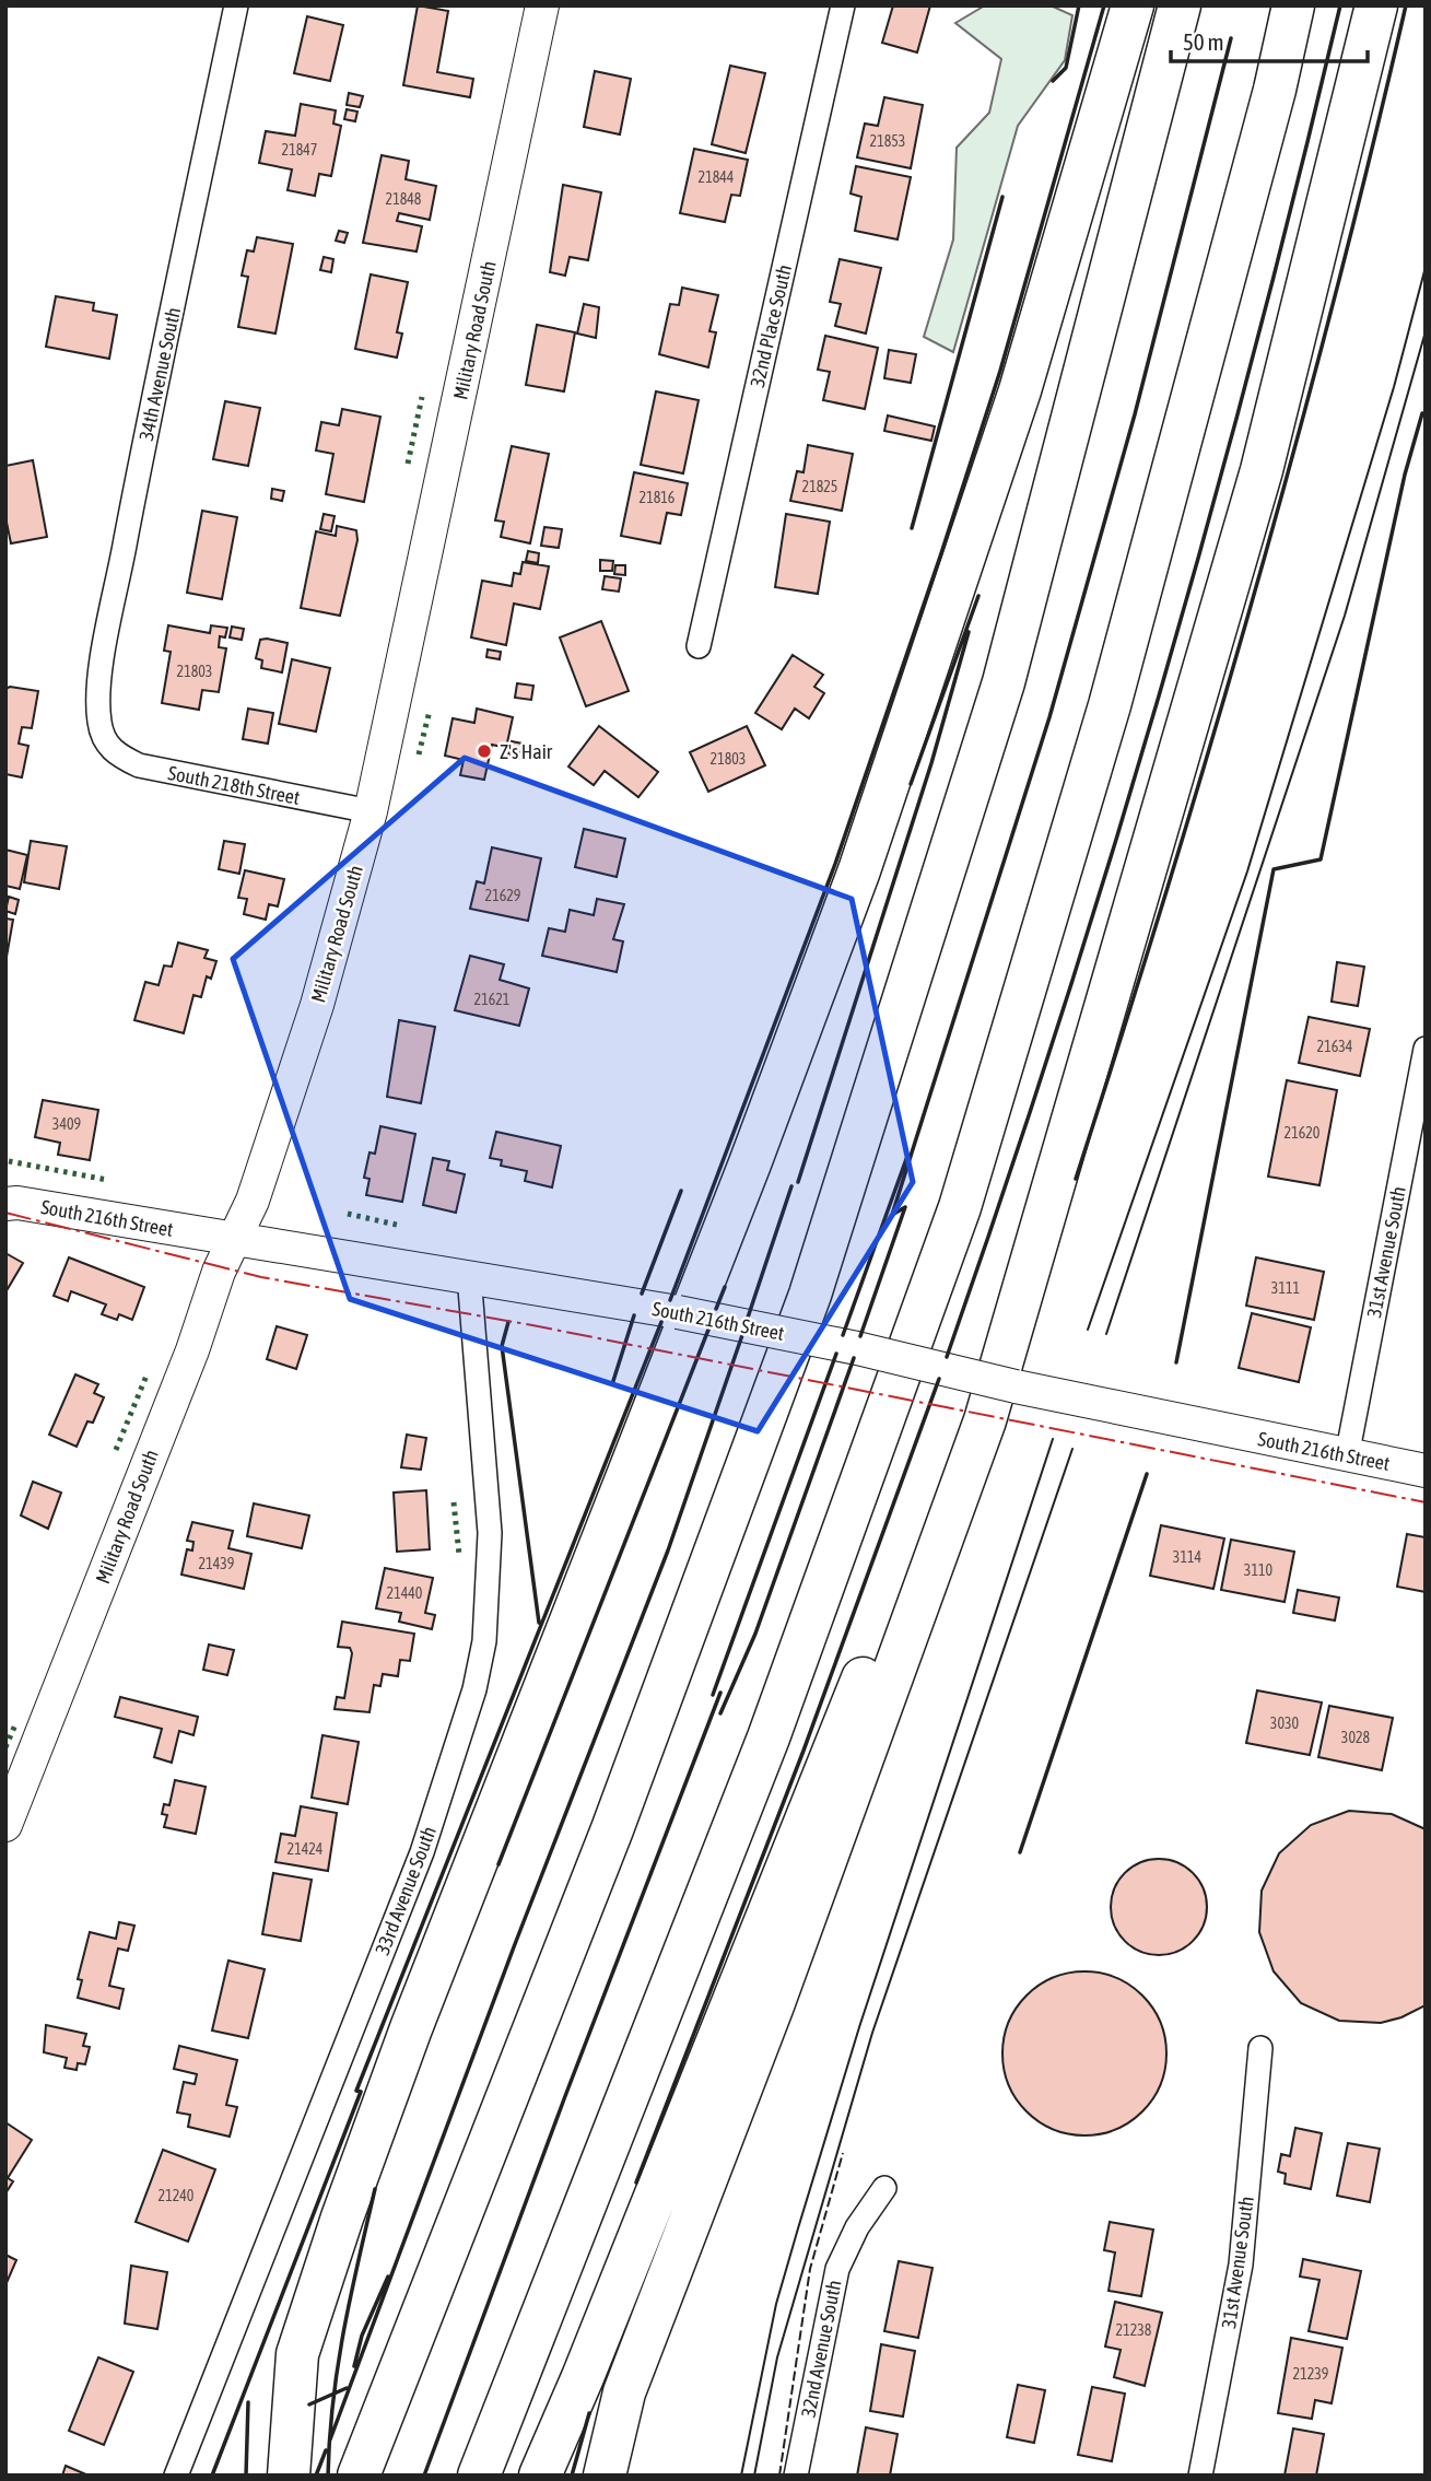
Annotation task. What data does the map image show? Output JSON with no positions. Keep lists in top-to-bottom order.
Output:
{
  "streets": {
    "main road": ["Military Road South", "South 216th Street"],
    "street": [
      "32nd Place South",
      "34th Avenue South",
      "South 218th Street",
      "31st Avenue South",
      "33rd Avenue South",
      "32nd Avenue South"
    ]
  },
  "crossings": [
    ["Military Road South", "South 218th Street"],
    ["Military Road South", "South 216th Street"],
    ["34th Avenue South", "South 218th Street"],
    ["South 216th Street", "31st Avenue South"],
    ["South 216th Street", "33rd Avenue South"]
  ],
  "places": ["Z's Hair"],
  "house_numbers": [
    "21853",
    "21847",
    "21844",
    "21848",
    "21825",
    "21816",
    "21803",
    "21803",
    "21629",
    "21621",
    "21634",
    "3409",
    "21620",
    "3111",
    "3114",
    "21439",
    "3110",
    "21440",
    "3030",
    "3028",
    "21424",
    "21240",
    "21238",
    "21239"
  ],
  "scale_bar": "50 m"
}
